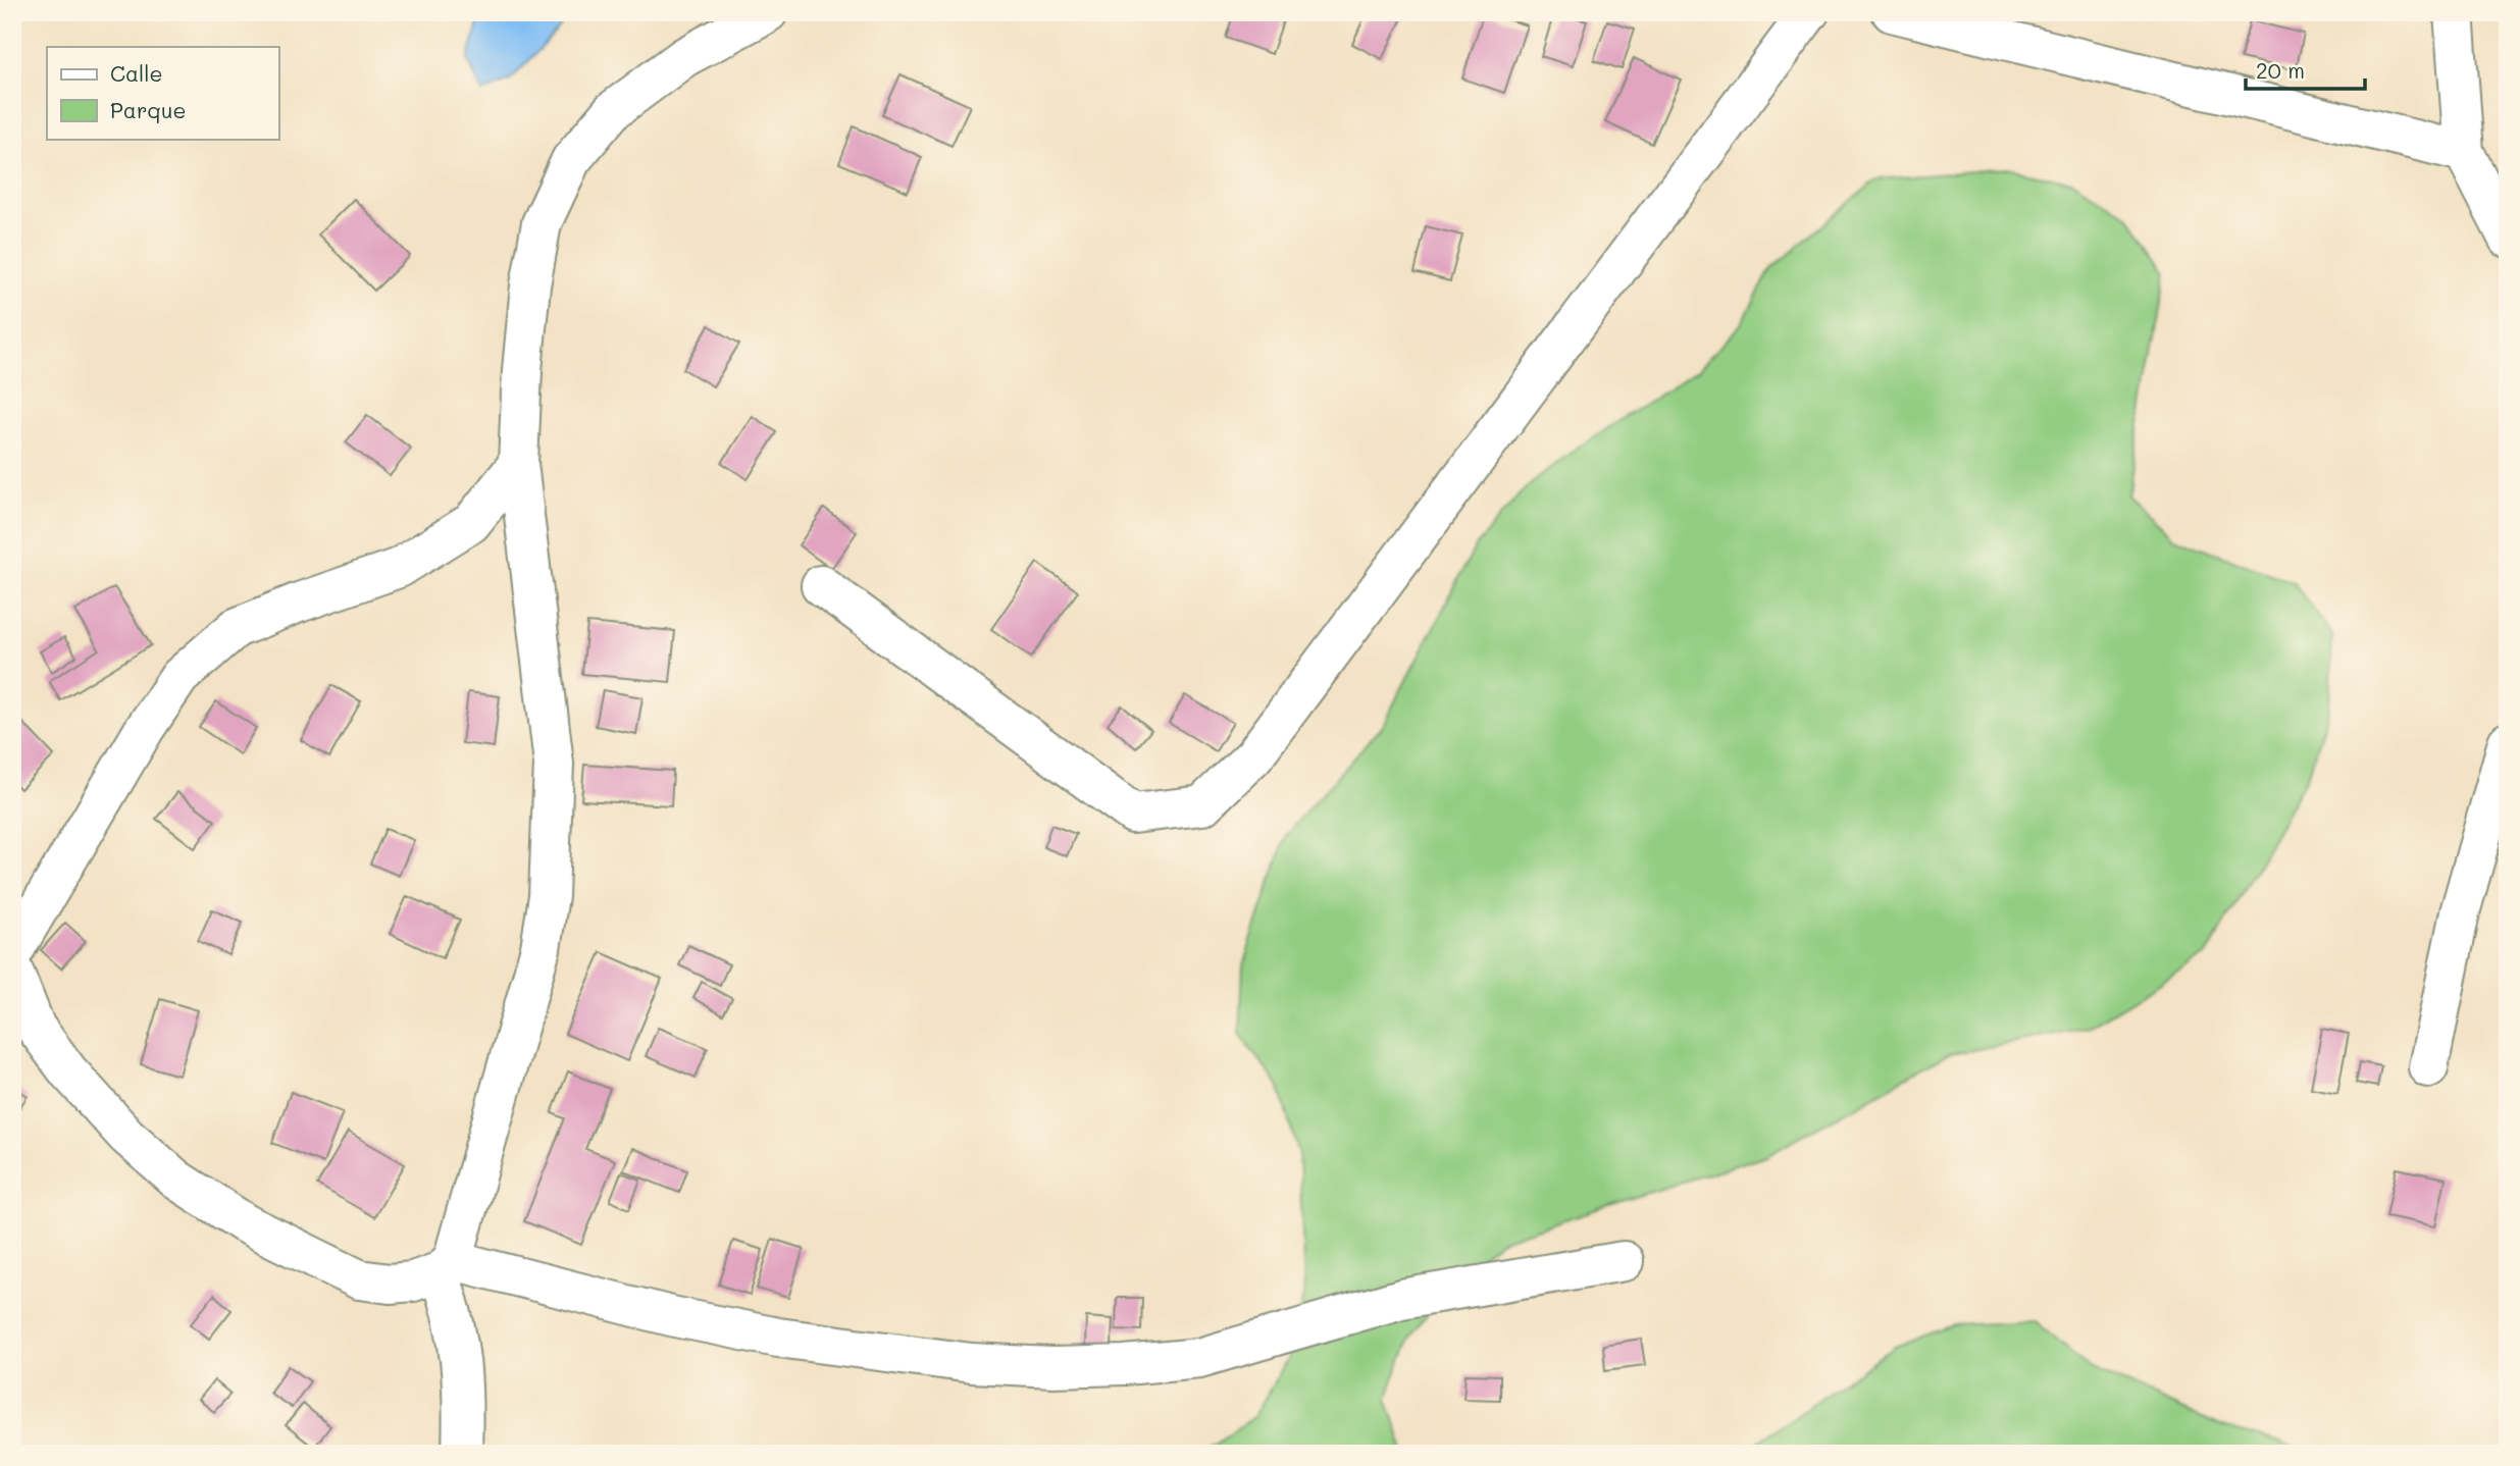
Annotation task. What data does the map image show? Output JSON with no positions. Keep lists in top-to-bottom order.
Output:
{
  "legend": ["Calle", "Parque"],
  "scale_bar": "20 m"
}
